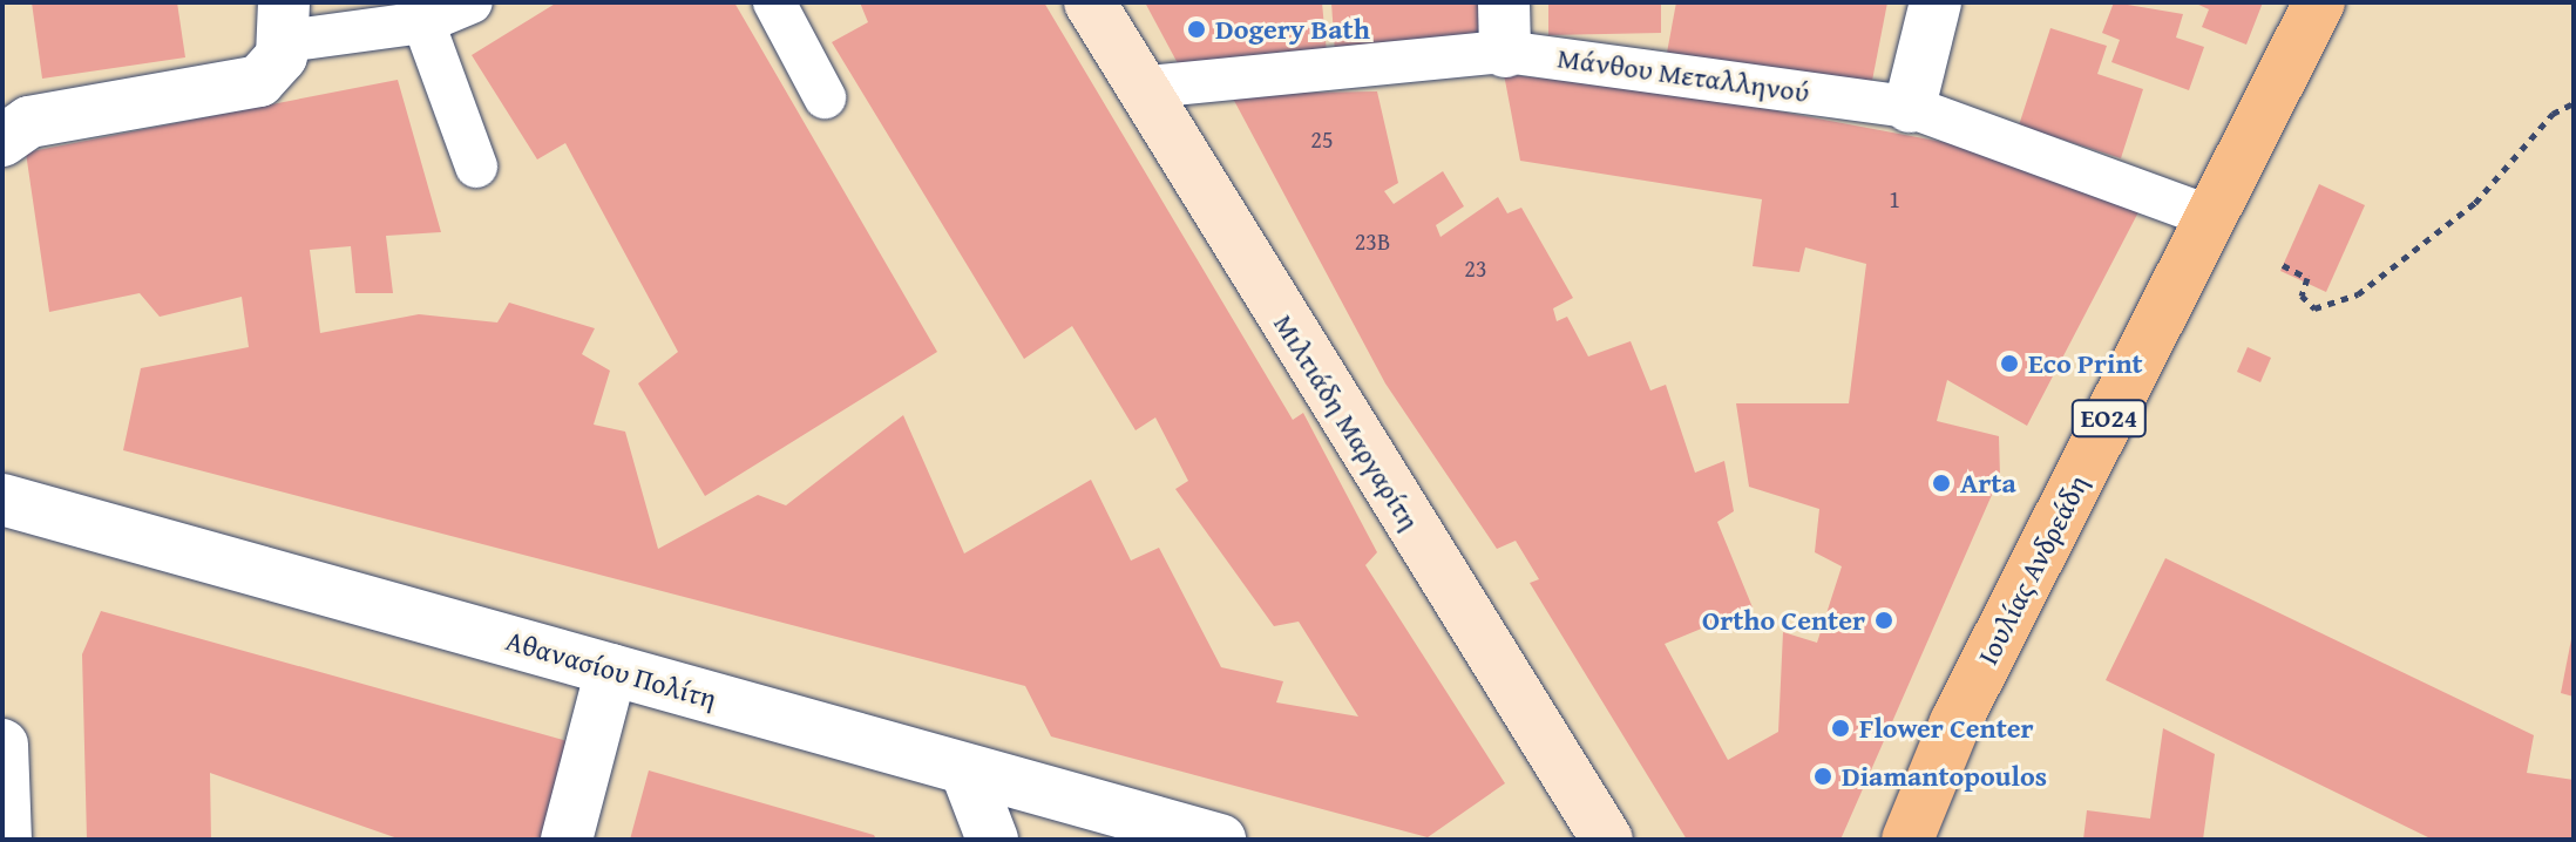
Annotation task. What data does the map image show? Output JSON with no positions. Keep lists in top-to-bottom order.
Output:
{
  "streets": {
    "main road": ["ΕΟ24", "Μιλτιάδη Μαργαρίτη", "Ιουλίας Ανδρεάδη"],
    "street": ["Αθανασίου Πολίτη"],
    "lane": ["Μάνθου Μεταλληνού"]
  },
  "crossings": [
    ["Μάνθου Μεταλληνού", "Μιλτιάδη Μαργαρίτη"],
    ["Μάνθου Μεταλληνού", "Ιουλίας Ανδρεάδη"]
  ],
  "places": [
    "Dogery Bath",
    "Eco Print",
    "Arta",
    "Ortho Center",
    "Flower Center",
    "Diamantopoulos"
  ],
  "house_numbers": [
    "25",
    "1",
    "23B",
    "23"
  ]
}
